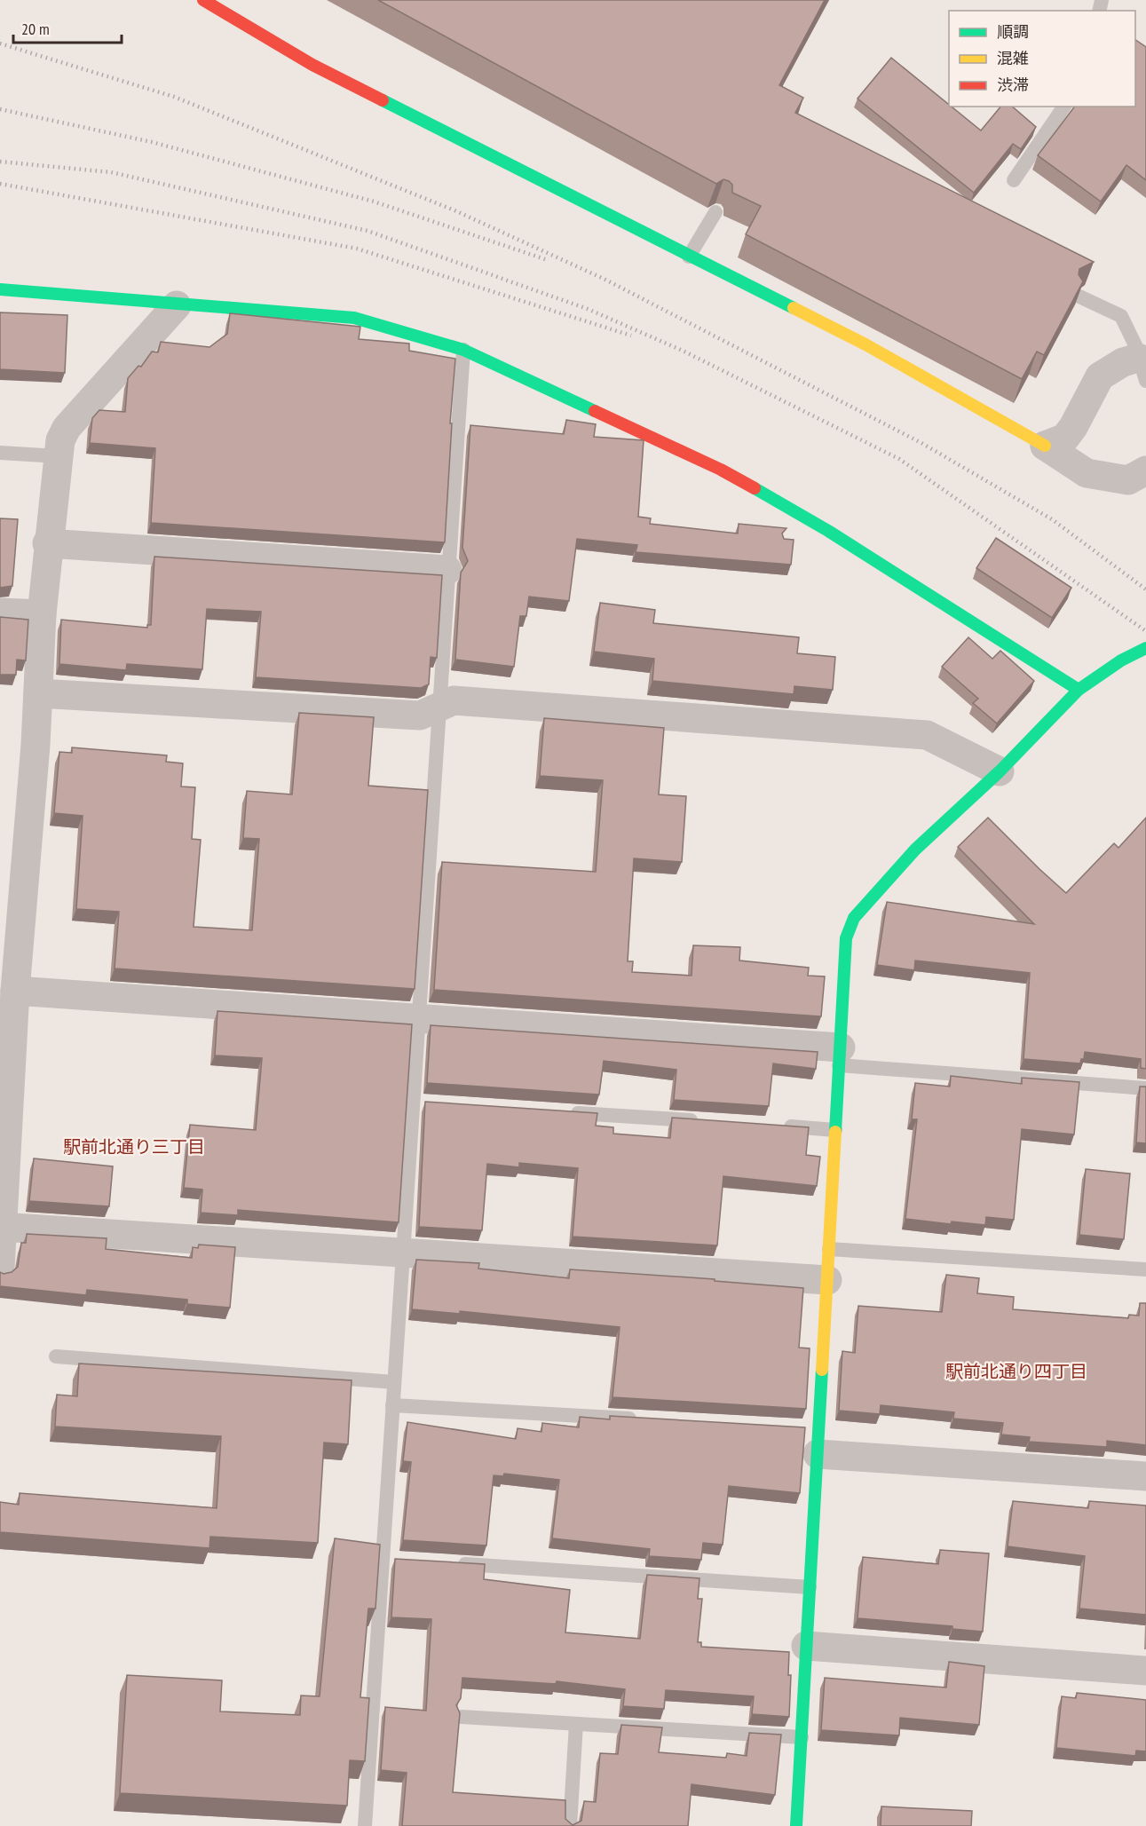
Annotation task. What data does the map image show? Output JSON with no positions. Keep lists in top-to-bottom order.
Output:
{
  "districts": ["駅前北通り三丁目", "駅前北通り四丁目"],
  "legend": ["順調", "混雑", "渋滞"],
  "scale_bar": "20 m"
}
